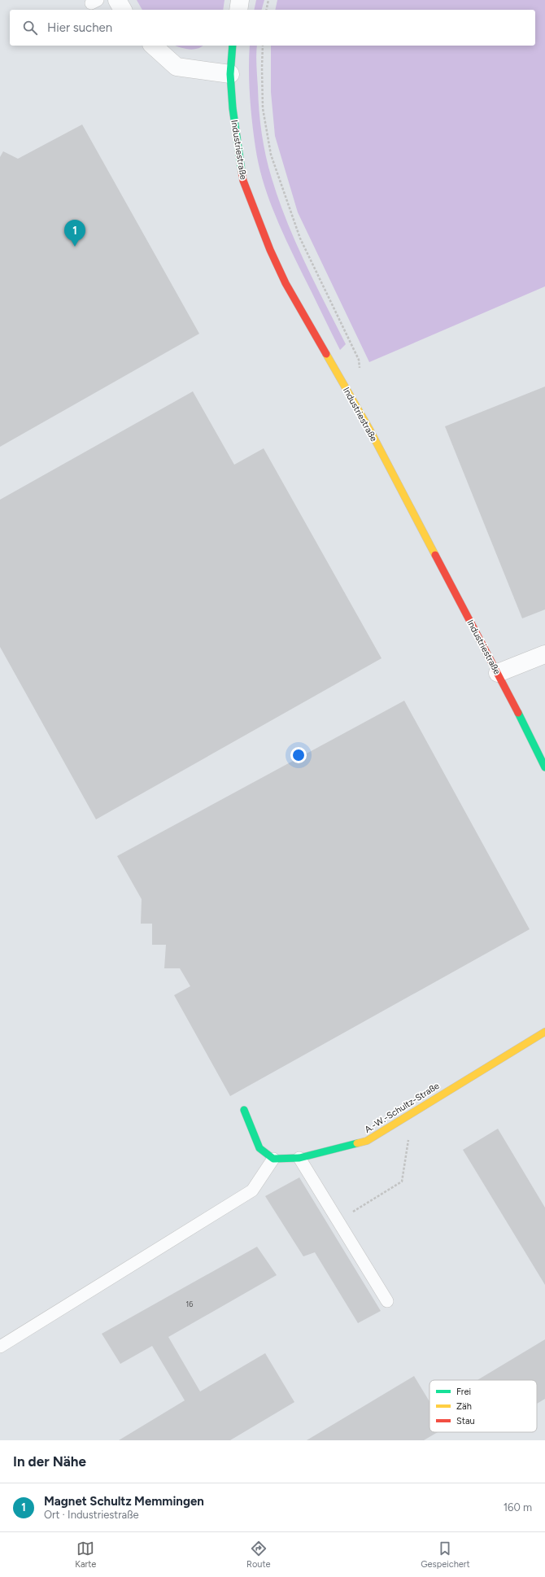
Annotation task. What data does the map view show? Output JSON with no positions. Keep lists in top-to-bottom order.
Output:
{
  "streets": {
    "street": ["Industriestraße", "A.-W.-Schultz-Straße"]
  },
  "house_numbers": ["16"],
  "legend": ["Frei", "Zäh", "Stau"],
  "page": {
    "search": "Hier suchen",
    "pins": "1",
    "heading": "In der Nähe",
    "list": [
      {
        "mark": "1",
        "name": "Magnet Schultz Memmingen",
        "note": "Ort · Industriestraße",
        "value": "160 m"
      }
    ],
    "nav": ["Karte", "Route", "Gespeichert"]
  }
}
